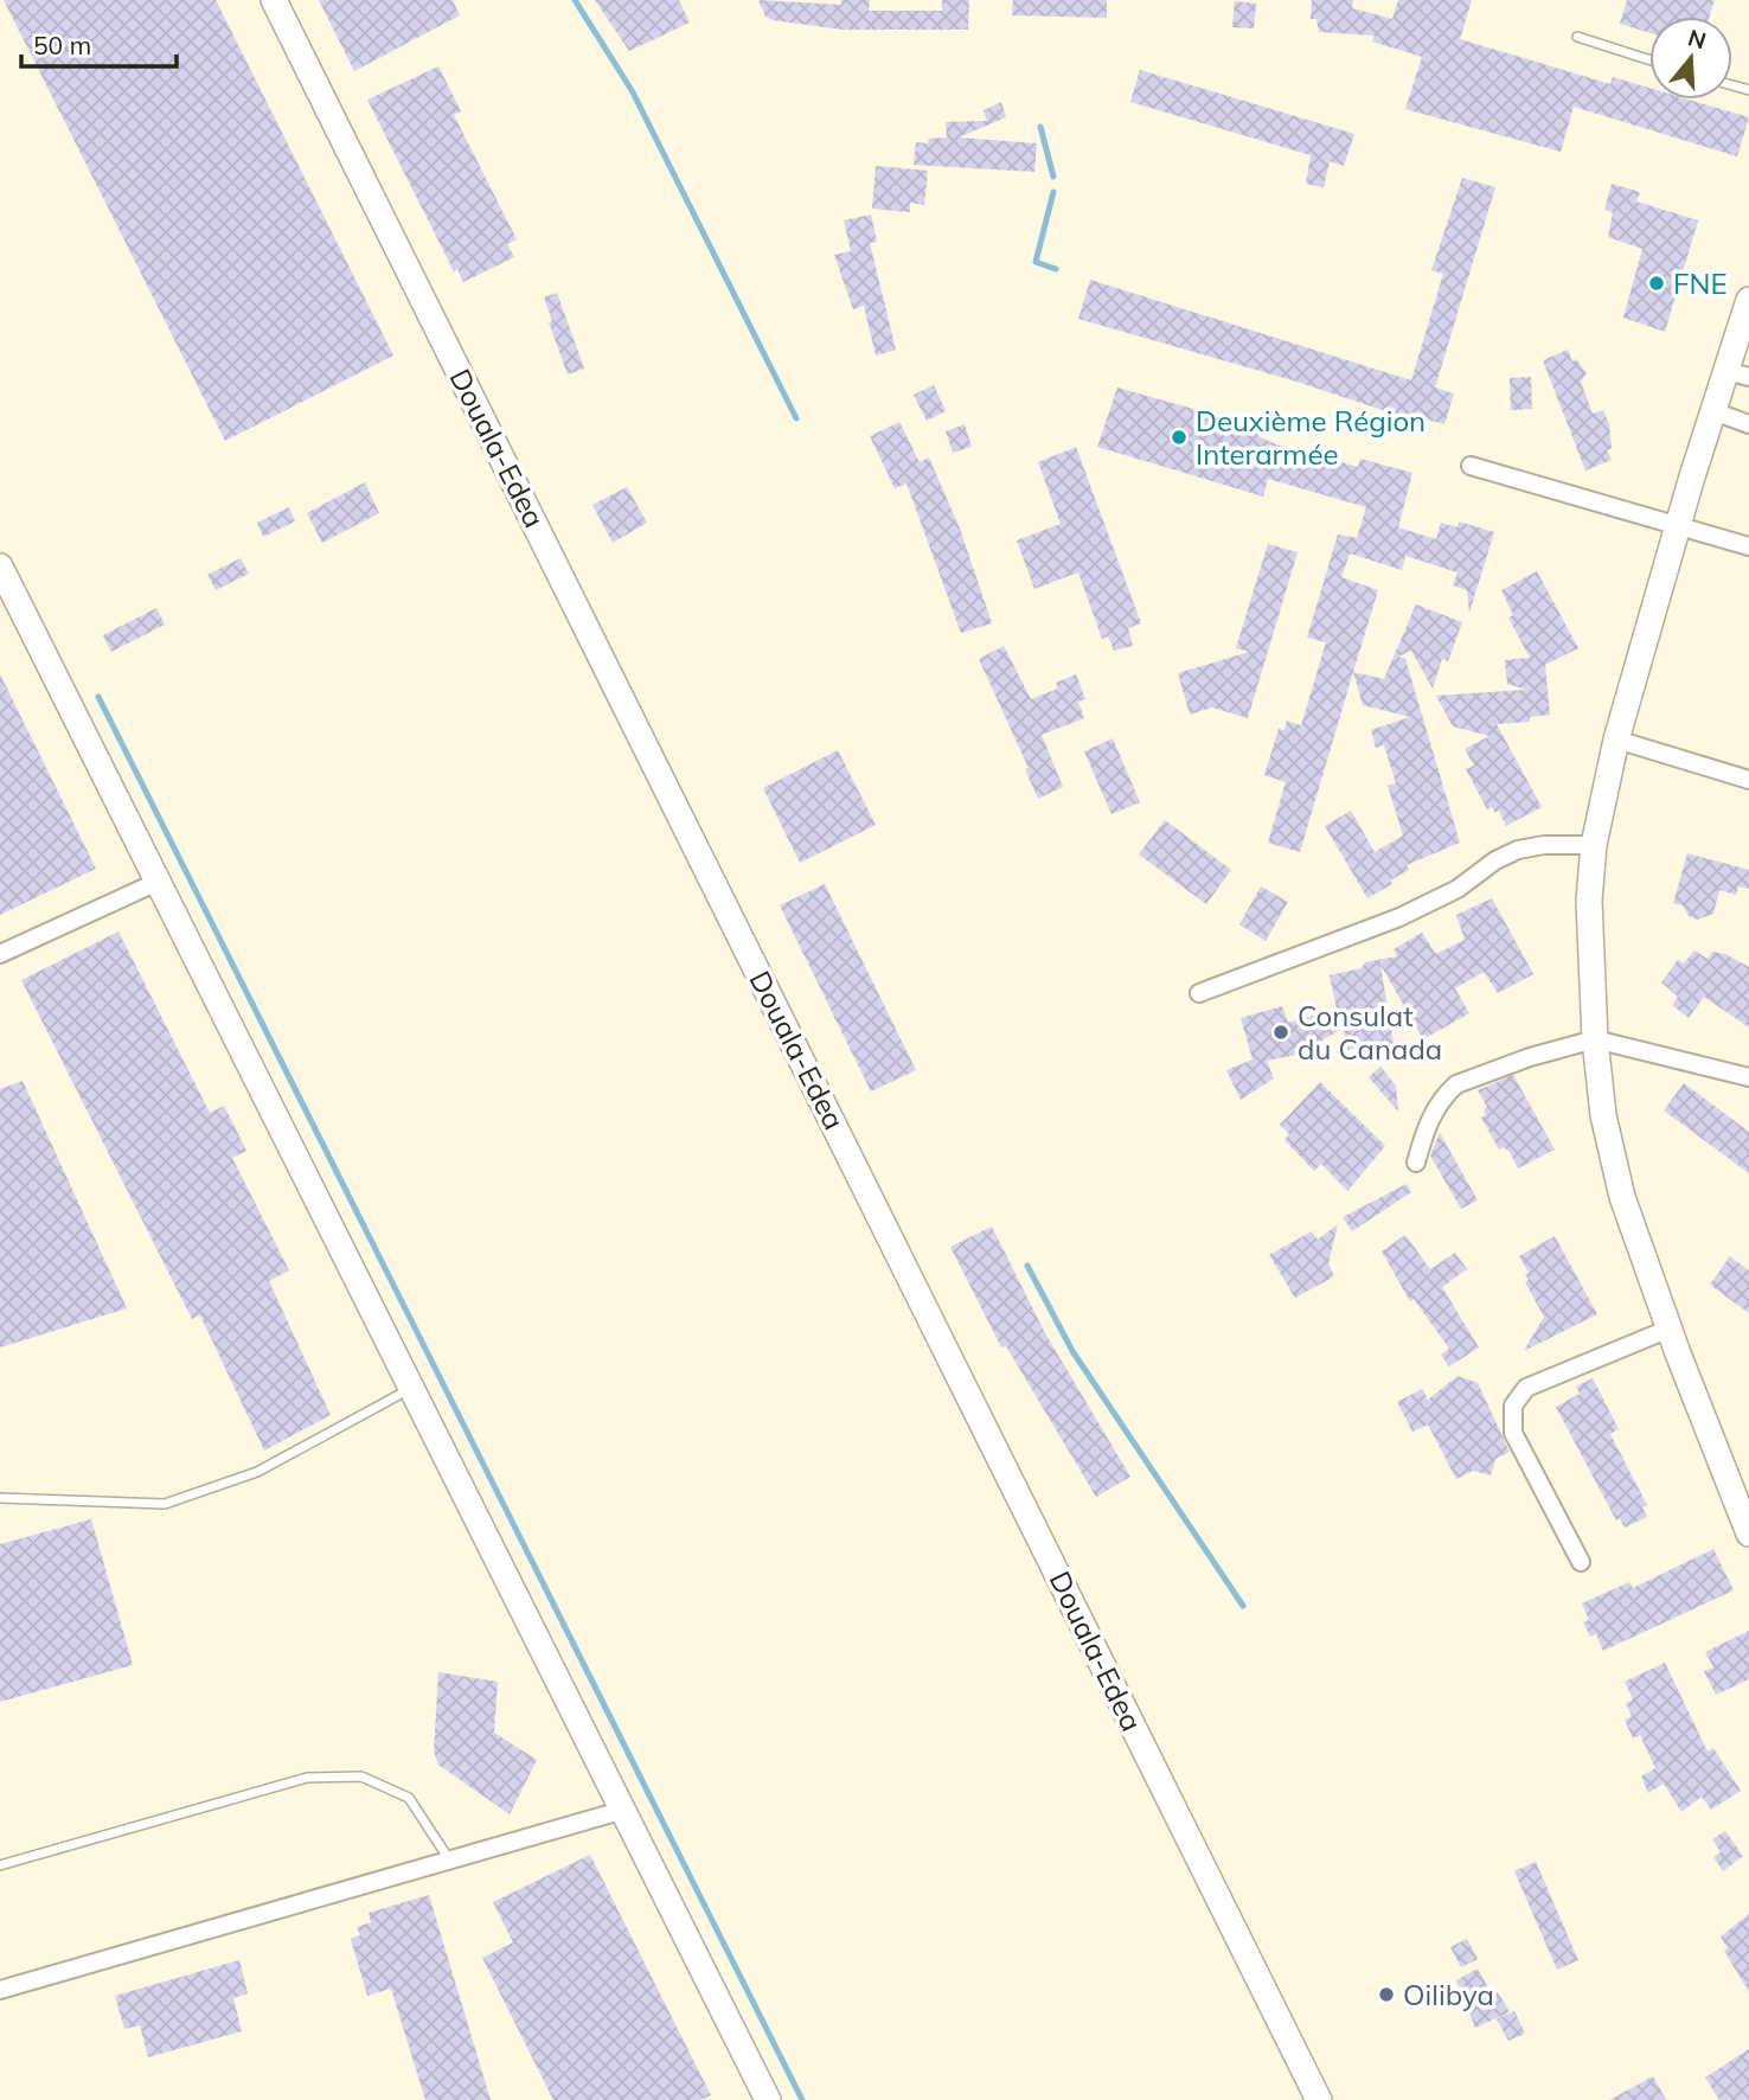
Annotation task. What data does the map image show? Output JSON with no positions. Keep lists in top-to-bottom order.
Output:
{
  "streets": {
    "main road": ["Douala-Edea"]
  },
  "places": [
    "FNE",
    "Deuxième Région Interarmée",
    "Consulat du Canada",
    "Oilibya"
  ],
  "scale_bar": "50 m",
  "north": "top"
}
